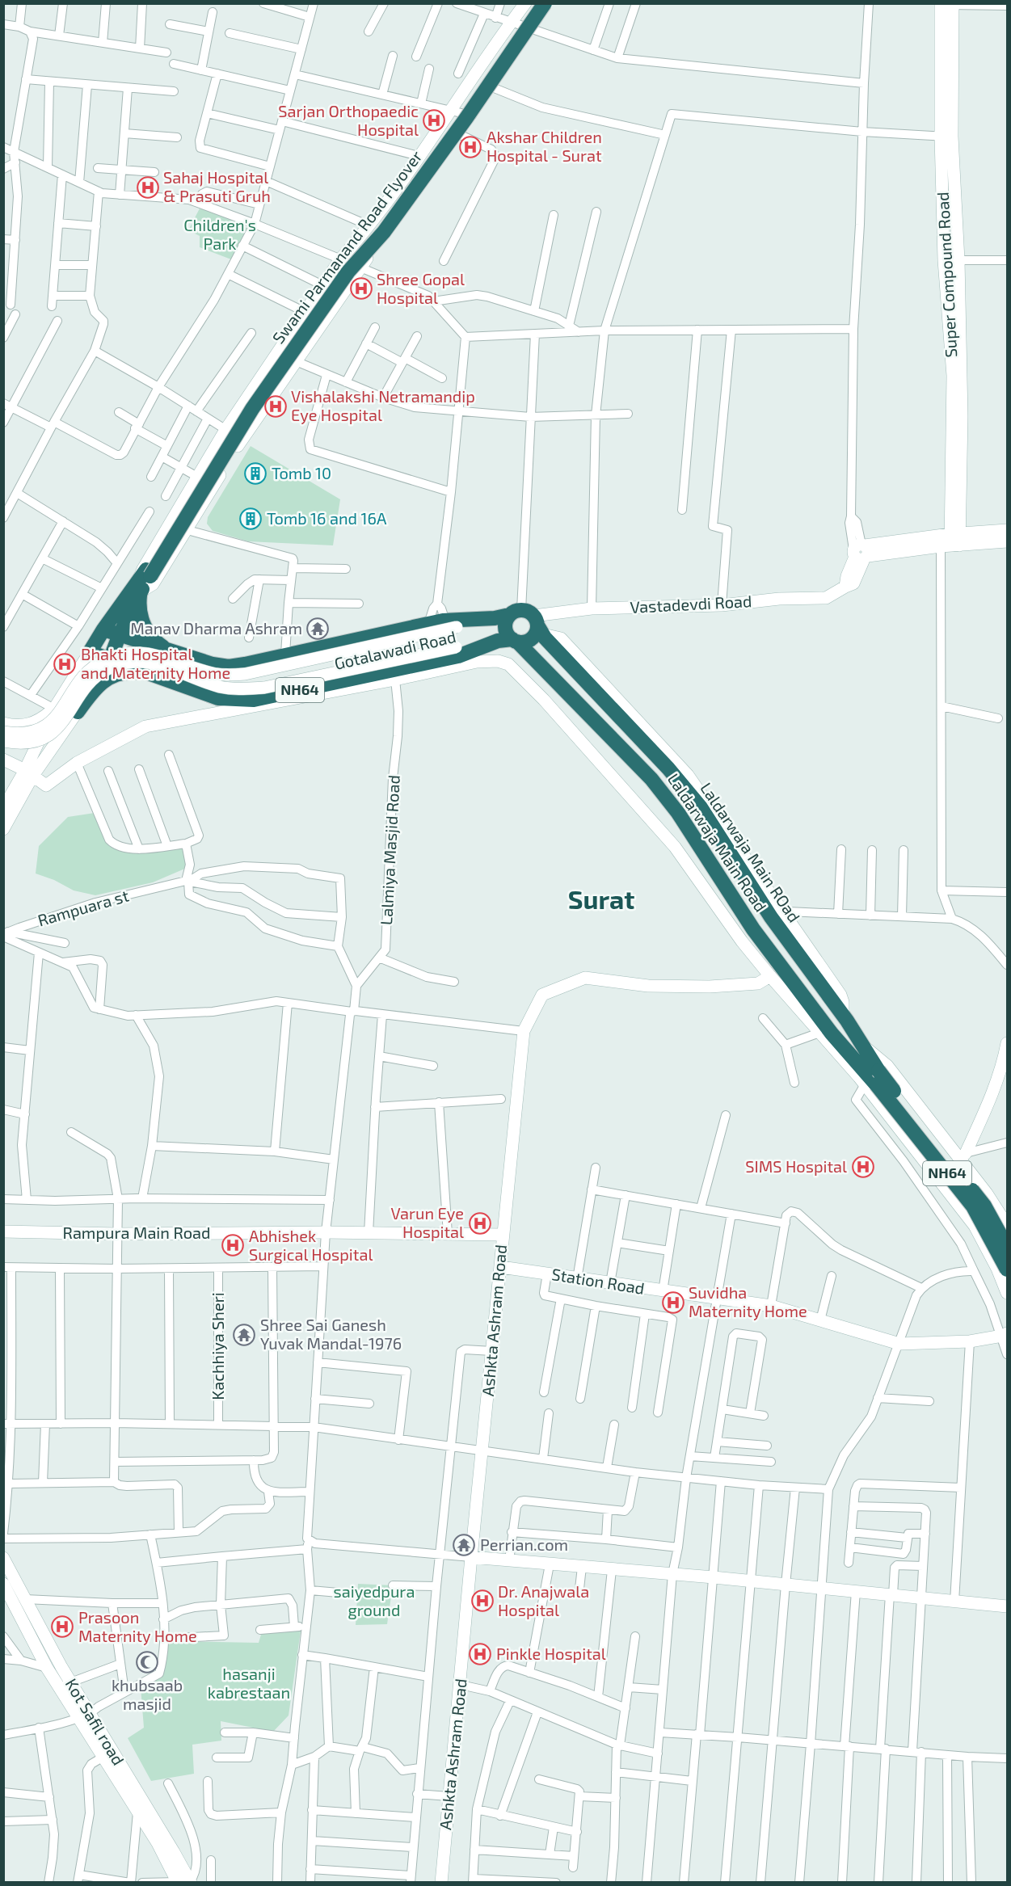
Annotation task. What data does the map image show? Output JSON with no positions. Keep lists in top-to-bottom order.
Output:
{
  "streets": {
    "highway": [
      "Swami Parmanand Road Flyover",
      "Gotalawadi Road",
      "NH64",
      "Laldarwaja Main Road",
      "Laldarwaja Main ROad"
    ],
    "street": [
      "Super Compound Road",
      "Vastadevdi Road",
      "Lalmiya Masjid Road",
      "Rampuara st",
      "Rampura Main Road",
      "Station Road",
      "Ashkta Ashram Road",
      "Kachhiya Sheri",
      "Kot Safil road"
    ]
  },
  "crossings": [
    ["Vastadevdi Road", "Gotalawadi Road"],
    ["Vastadevdi Road", "NH64"],
    ["Vastadevdi Road", "Laldarwaja Main ROad"],
    ["Gotalawadi Road", "NH64"],
    ["Gotalawadi Road", "Laldarwaja Main Road"],
    ["Gotalawadi Road", "Laldarwaja Main ROad"],
    ["NH64", "Laldarwaja Main Road"],
    ["NH64", "Laldarwaja Main ROad"],
    ["Rampura Main Road", "Ashkta Ashram Road"],
    ["Station Road", "Ashkta Ashram Road"]
  ],
  "districts": ["Surat"],
  "parks": ["Children's Park", "saiyedpura ground", "hasanji kabrestaan"],
  "places": {
    "hospital": [
      "Sarjan Orthopaedic Hospital",
      "Akshar Children Hospital - Surat",
      "Sahaj Hospital & Prasuti Gruh",
      "Shree Gopal Hospital",
      "Vishalakshi Netramandip Eye Hospital",
      "Bhakti Hospital and Maternity Home",
      "SIMS Hospital",
      "Varun Eye Hospital",
      "Abhishek Surgical Hospital",
      "Suvidha Maternity Home",
      "Dr. Anajwala Hospital",
      "Prasoon Maternity Home",
      "Pinkle Hospital"
    ],
    "building": ["Tomb 10", "Tomb 16 and 16A"],
    "temple": ["Manav Dharma Ashram", "Shree Sai Ganesh Yuvak Mandal-1976", "Perrian.com"],
    "mosque": ["khubsaab masjid"]
  }
}
